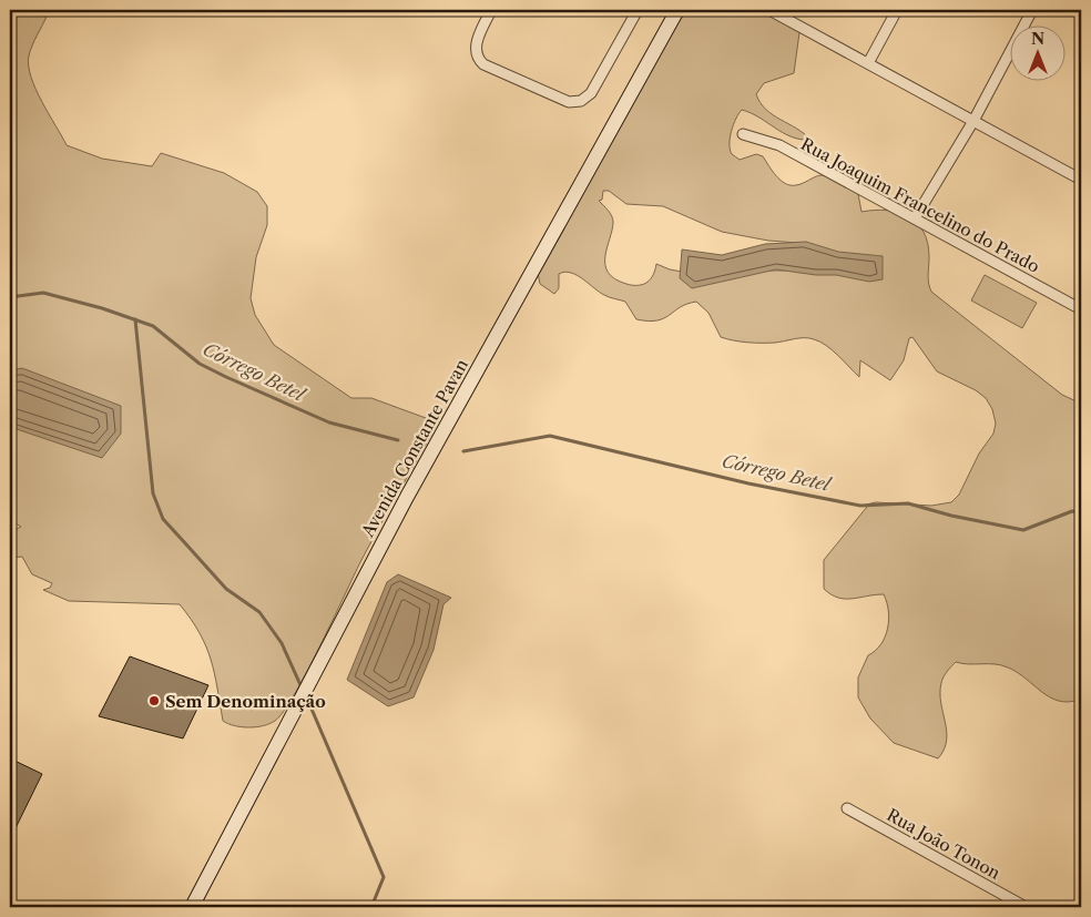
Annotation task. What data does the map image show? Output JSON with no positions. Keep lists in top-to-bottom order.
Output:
{
  "streets": {
    "street": ["Rua Joaquim Francelino do Prado", "Avenida Constante Pavan", "Rua João Tonon"]
  },
  "water": ["Córrego Betel"],
  "places": ["Sem Denominação"],
  "north": "top"
}
